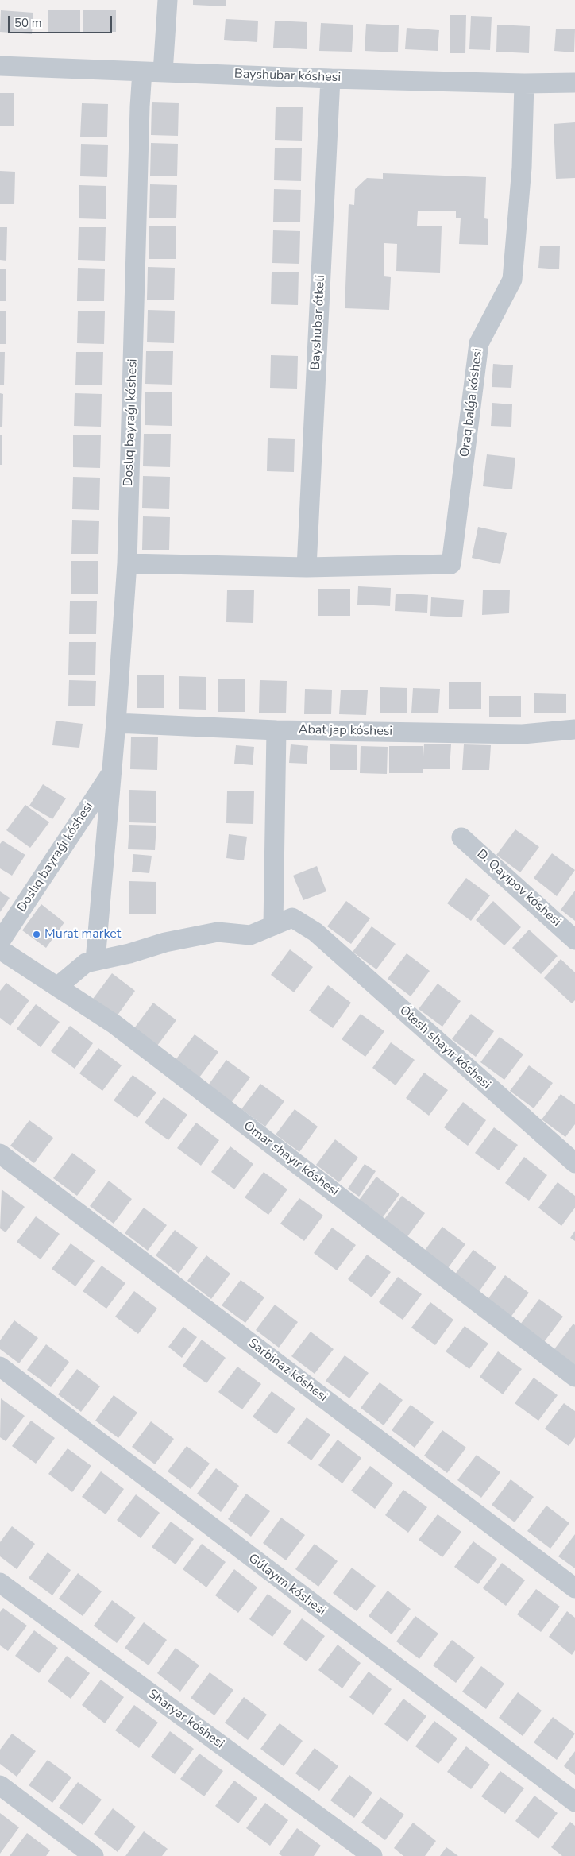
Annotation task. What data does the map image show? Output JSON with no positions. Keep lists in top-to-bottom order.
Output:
{
  "streets": {
    "street": [
      "Bayshubar kóshesi",
      "Bayshubar ótkeli",
      "Oraq balǵa kóshesi",
      "Doslıq bayraǵı kóshesi",
      "Abat jap kóshesi",
      "D. Qayıpov kóshesi",
      "Ótesh shayır kóshesi",
      "Omar shayır kóshesi",
      "Sarbinaz kóshesi",
      "Gúlayım kóshesi",
      "Sharyar kóshesi"
    ]
  },
  "crossings": [
    ["Bayshubar kóshesi", "Bayshubar ótkeli"],
    ["Bayshubar kóshesi", "Oraq balǵa kóshesi"],
    ["Bayshubar kóshesi", "Doslıq bayraǵı kóshesi"],
    ["Bayshubar ótkeli", "Oraq balǵa kóshesi"],
    ["Doslıq bayraǵı kóshesi", "Abat jap kóshesi"]
  ],
  "places": ["Murat market"],
  "scale_bar": "50 m"
}
